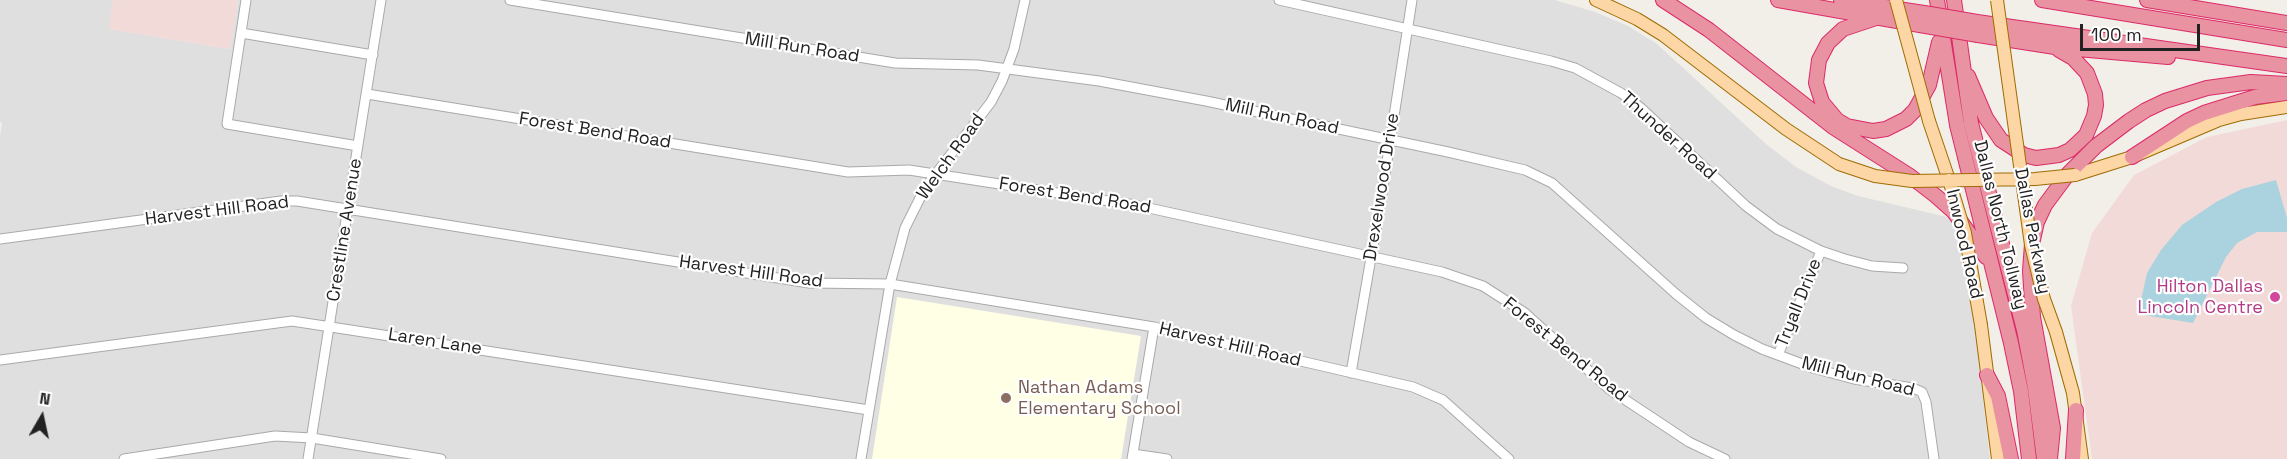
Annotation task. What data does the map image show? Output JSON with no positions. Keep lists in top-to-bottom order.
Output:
{
  "streets": {
    "highway": ["Dallas North Tollway"],
    "main road": ["Dallas Parkway", "Inwood Road"],
    "street": [
      "Mill Run Road",
      "Forest Bend Road",
      "Thunder Road",
      "Welch Road",
      "Drexelwood Drive",
      "Harvest Hill Road",
      "Crestline Avenue",
      "Tryall Drive",
      "Laren Lane"
    ]
  },
  "crossings": [
    ["Mill Run Road", "Welch Road"],
    ["Mill Run Road", "Drexelwood Drive"],
    ["Mill Run Road", "Tryall Drive"],
    ["Forest Bend Road", "Welch Road"],
    ["Forest Bend Road", "Drexelwood Drive"],
    ["Forest Bend Road", "Crestline Avenue"],
    ["Thunder Road", "Drexelwood Drive"],
    ["Thunder Road", "Tryall Drive"],
    ["Welch Road", "Harvest Hill Road"],
    ["Welch Road", "Laren Lane"],
    ["Drexelwood Drive", "Harvest Hill Road"],
    ["Harvest Hill Road", "Crestline Avenue"],
    ["Crestline Avenue", "Laren Lane"]
  ],
  "places": ["Hilton Dallas Lincoln Centre", "Nathan Adams Elementary School"],
  "scale_bar": "100 m",
  "north": "top"
}
